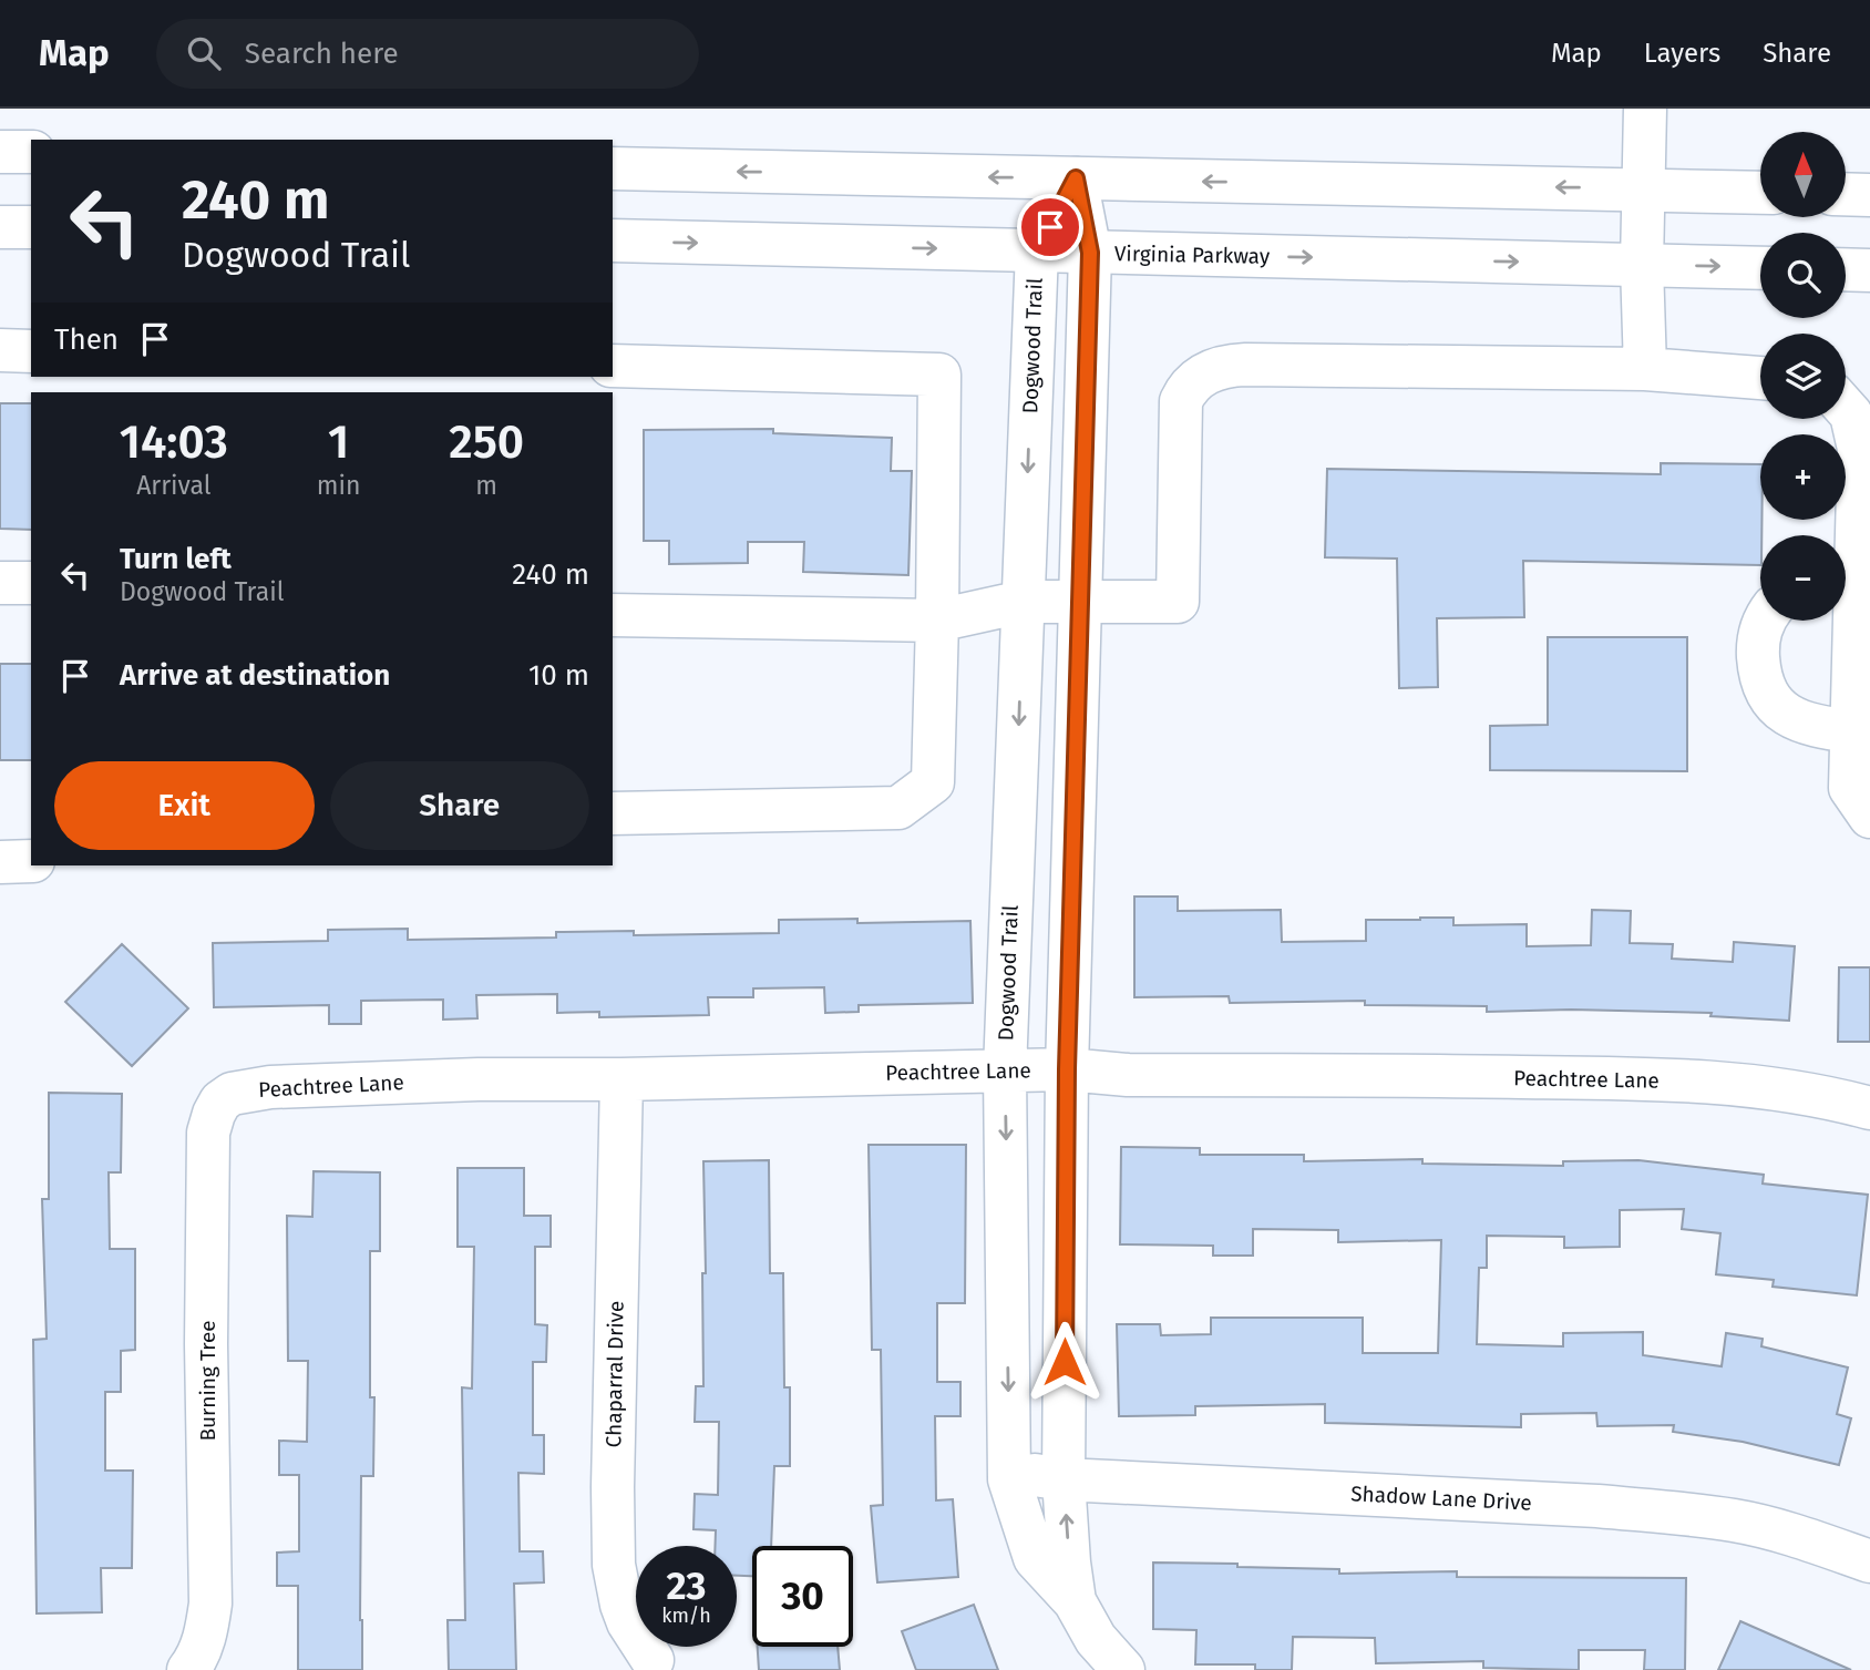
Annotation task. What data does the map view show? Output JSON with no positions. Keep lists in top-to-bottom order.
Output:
{
  "streets": {
    "street": [
      "Virginia Parkway",
      "Dogwood Trail",
      "Peachtree Lane",
      "Chaparral Drive",
      "Burning Tree",
      "Shadow Lane Drive"
    ]
  },
  "crossings": [
    ["Virginia Parkway", "Dogwood Trail"],
    ["Dogwood Trail", "Peachtree Lane"],
    ["Dogwood Trail", "Shadow Lane Drive"],
    ["Peachtree Lane", "Chaparral Drive"],
    ["Peachtree Lane", "Burning Tree"]
  ],
  "north": "top",
  "page": {
    "header": "Map",
    "search": "Search here",
    "nav": ["Map", "Layers", "Share"],
    "map_buttons": ["+", "−"],
    "turn": ["240 m", "Dogwood Trail"],
    "then": "Then",
    "eta": [
      "14:03",
      "Arrival",
      "1",
      "min",
      "250",
      "m"
    ],
    "list": [
      {
        "name": "Turn left",
        "note": "Dogwood Trail",
        "value": "240 m"
      },
      {
        "name": "Arrive at destination",
        "value": "10 m"
      }
    ],
    "buttons": ["Exit", "Share"],
    "speed": "23 km/h",
    "limit": "30"
  }
}
